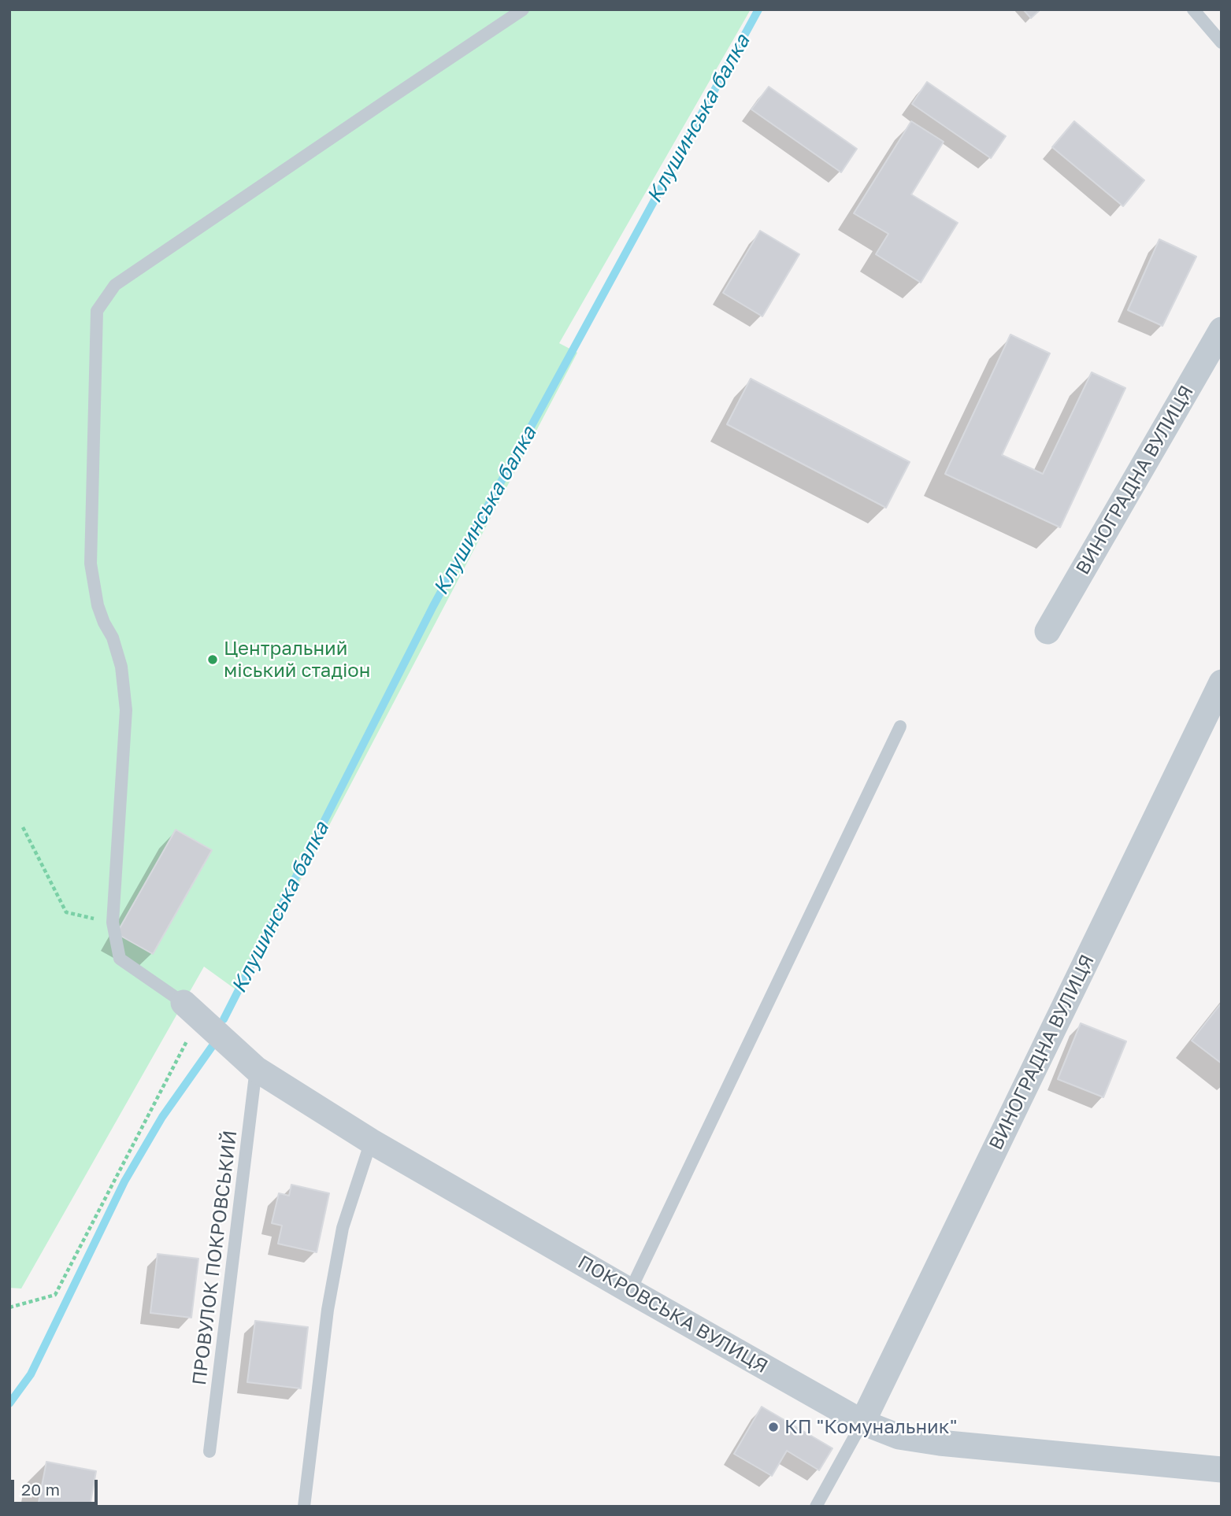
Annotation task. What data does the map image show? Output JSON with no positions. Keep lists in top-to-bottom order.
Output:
{
  "streets": {
    "street": ["ВИНОГРАДНА ВУЛИЦЯ", "ПОКРОВСЬКА ВУЛИЦЯ"],
    "lane": ["ПРОВУЛОК ПОКРОВСЬКИЙ"]
  },
  "crossings": [
    ["ВИНОГРАДНА ВУЛИЦЯ", "ПОКРОВСЬКА ВУЛИЦЯ"],
    ["ПРОВУЛОК ПОКРОВСЬКИЙ", "ПОКРОВСЬКА ВУЛИЦЯ"]
  ],
  "water": ["Клушинська балка"],
  "places": ["Центральний міський стадіон", "КП \"Комунальник\""],
  "scale_bar": "20 m"
}
